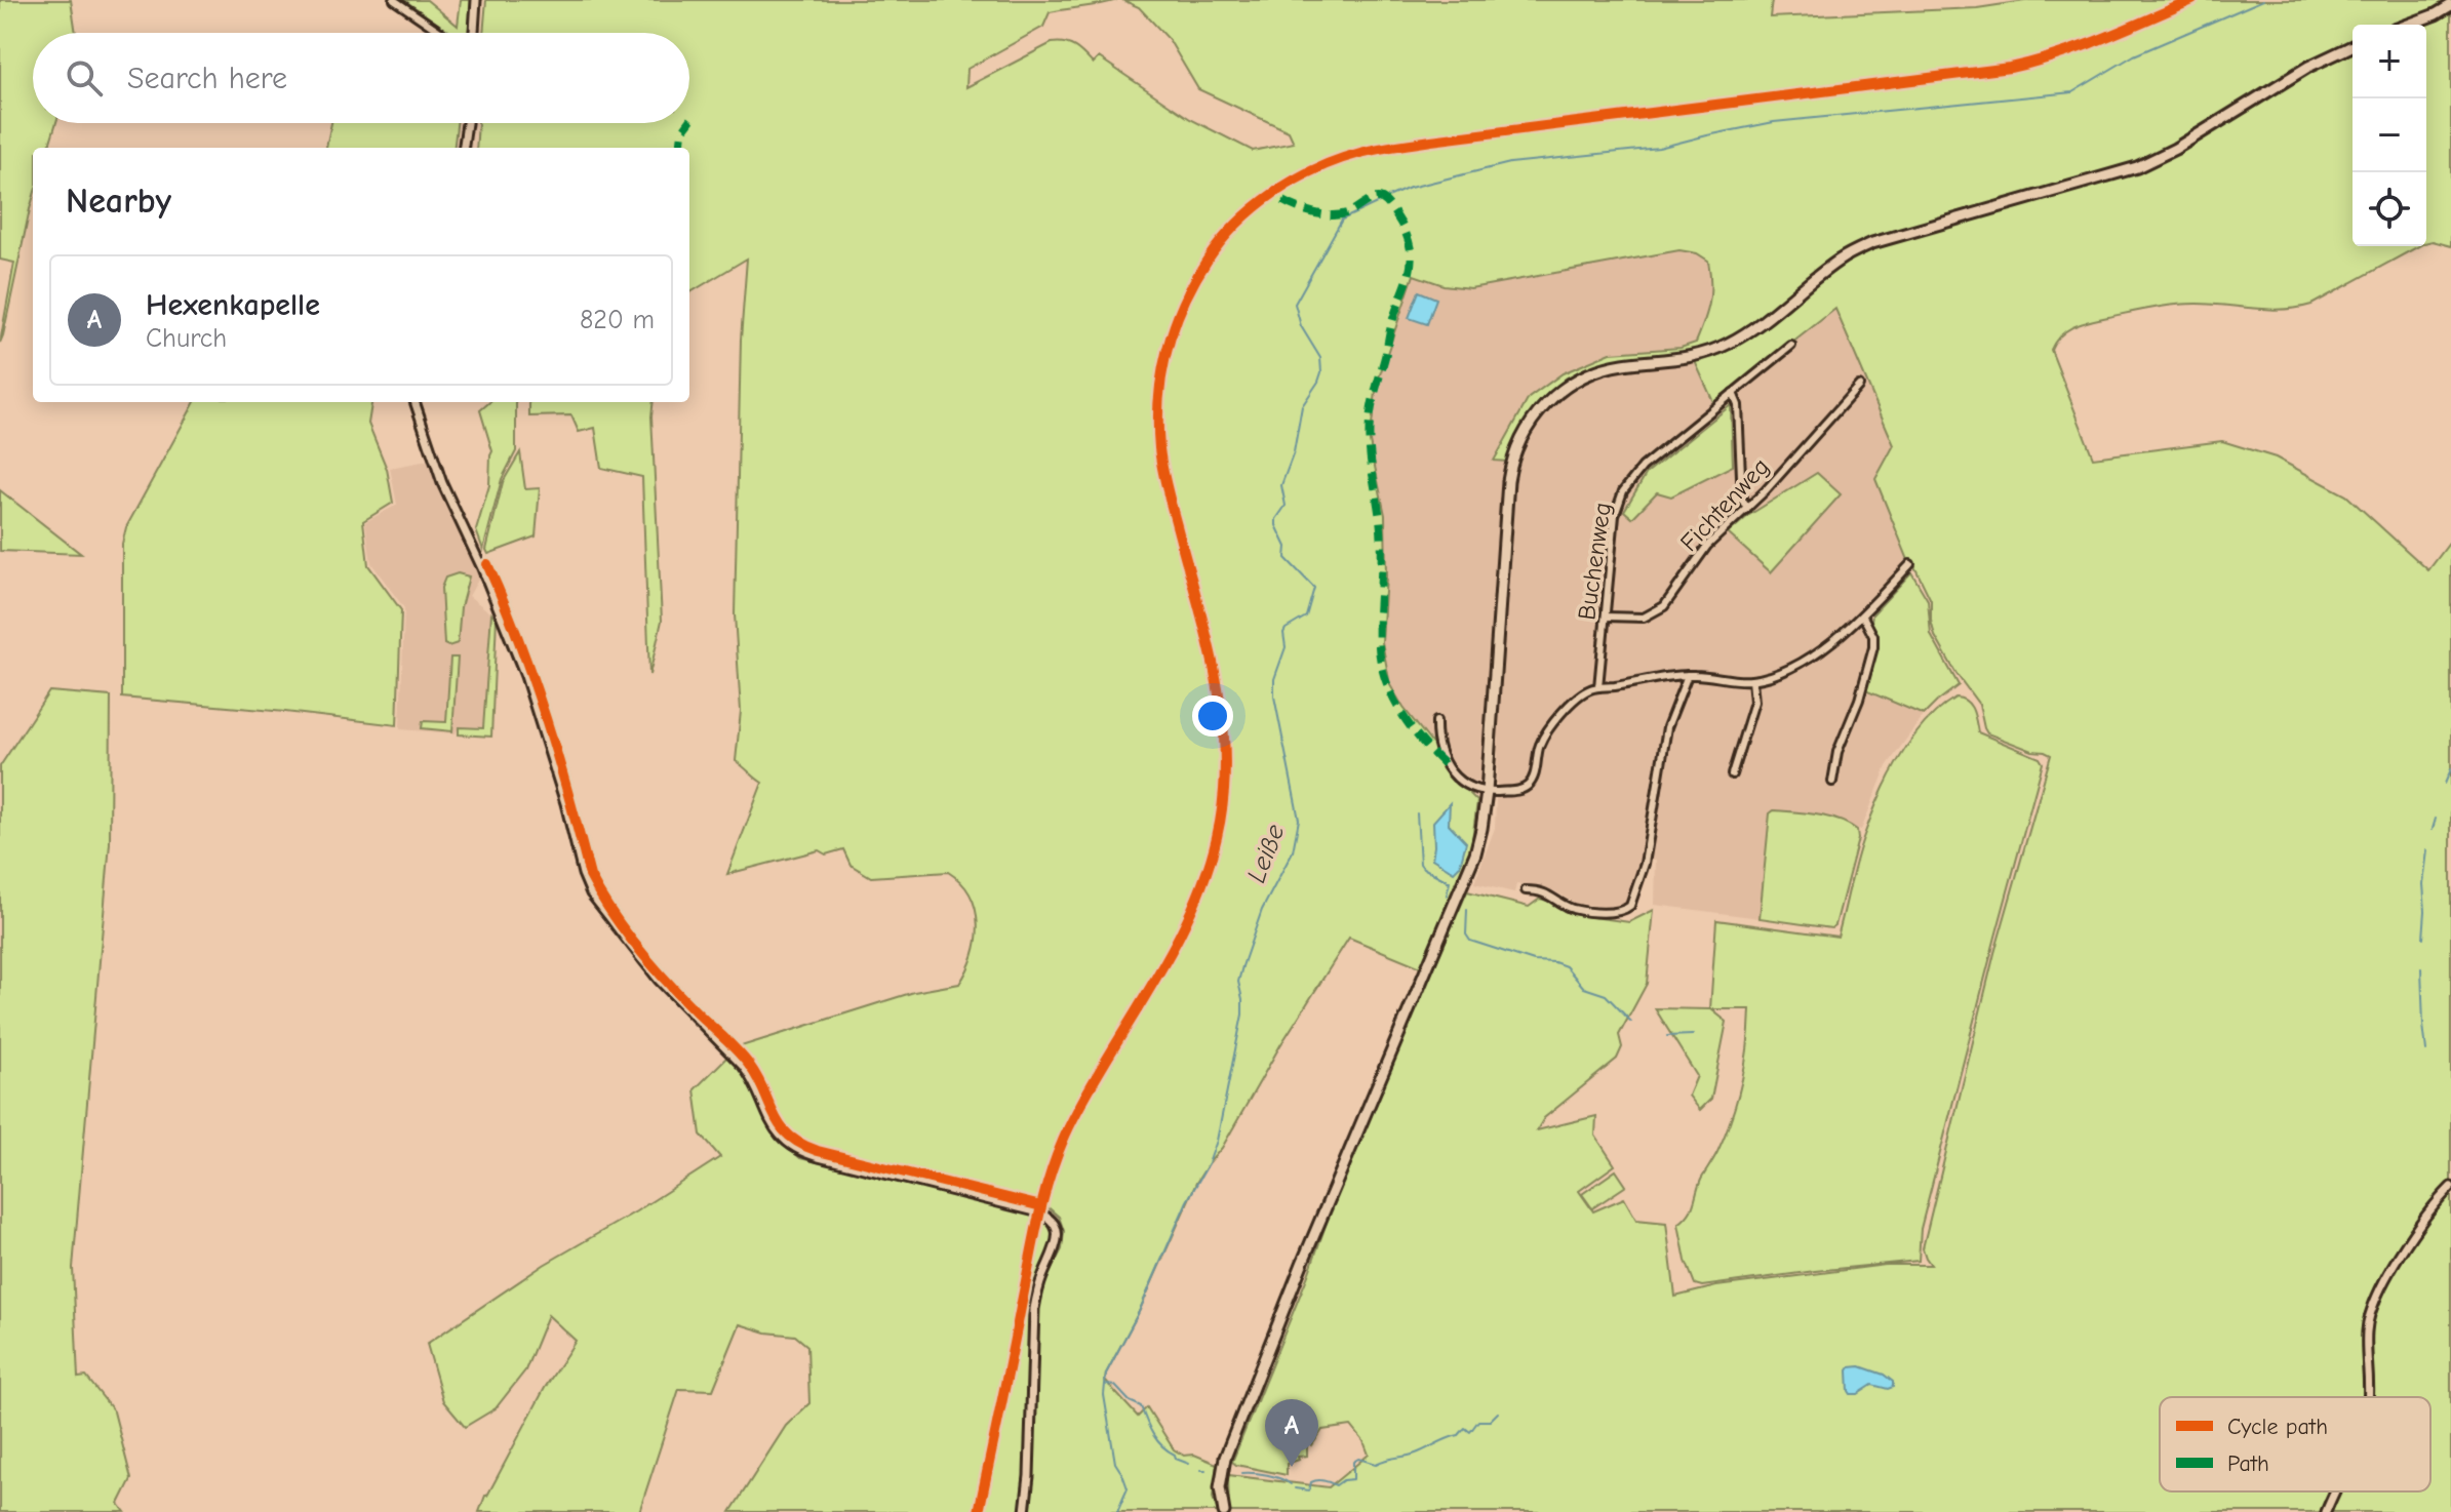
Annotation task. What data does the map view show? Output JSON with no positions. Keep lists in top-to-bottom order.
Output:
{
  "streets": {
    "street": ["Fichtenweg", "Buchenweg"]
  },
  "crossings": [
    ["Fichtenweg", "Buchenweg"]
  ],
  "water": ["Leiße"],
  "legend": ["Cycle path", "Path"],
  "page": {
    "map_buttons": ["+", "−"],
    "search": "Search here",
    "heading": "Nearby",
    "list": [
      {
        "mark": "A",
        "name": "Hexenkapelle",
        "note": "Church",
        "value": "820 m"
      }
    ],
    "pins": "A"
  }
}
